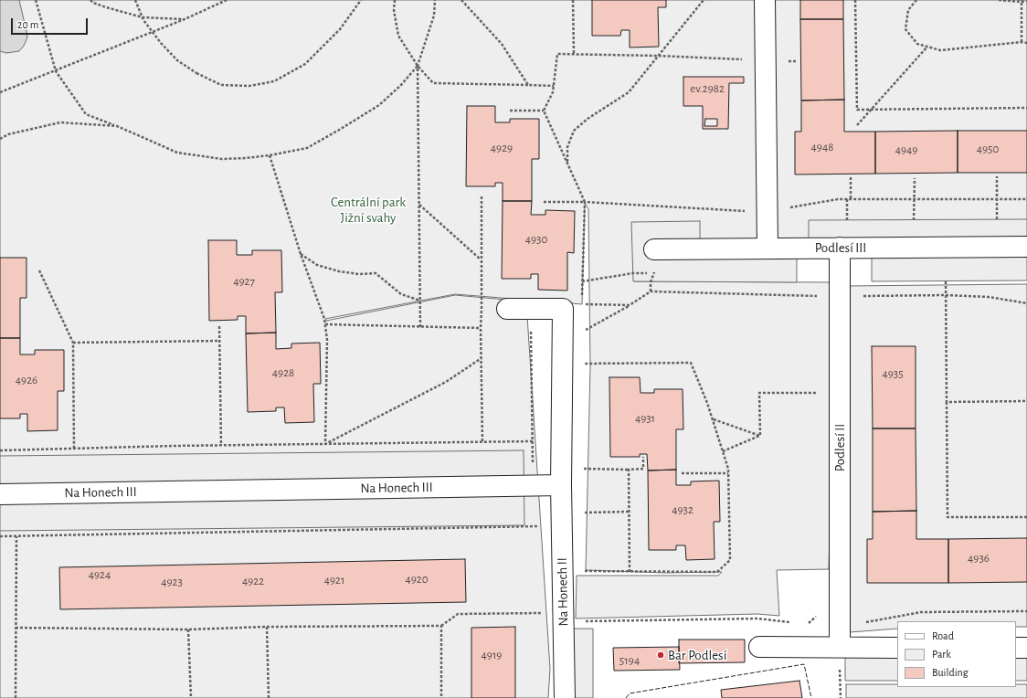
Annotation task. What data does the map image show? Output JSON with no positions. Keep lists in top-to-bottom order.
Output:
{
  "streets": {
    "street": [
      "Podlesí III",
      "Podlesí II",
      "Na Honech III",
      "Na Honech II"
    ]
  },
  "crossings": [
    ["Podlesí III", "Podlesí II"],
    ["Na Honech III", "Na Honech II"]
  ],
  "parks": ["Centrální park Jižní svahy"],
  "places": ["Bar Podlesí"],
  "house_numbers": [
    "ev.2982",
    "4948",
    "4929",
    "4950",
    "4949",
    "4930",
    "4927",
    "4928",
    "4935",
    "4926",
    "4931",
    "4932",
    "4936",
    "4924",
    "4920",
    "4921",
    "4922",
    "4923",
    "4919",
    "5194"
  ],
  "legend": ["Road", "Park", "Building"],
  "scale_bar": "20 m"
}
